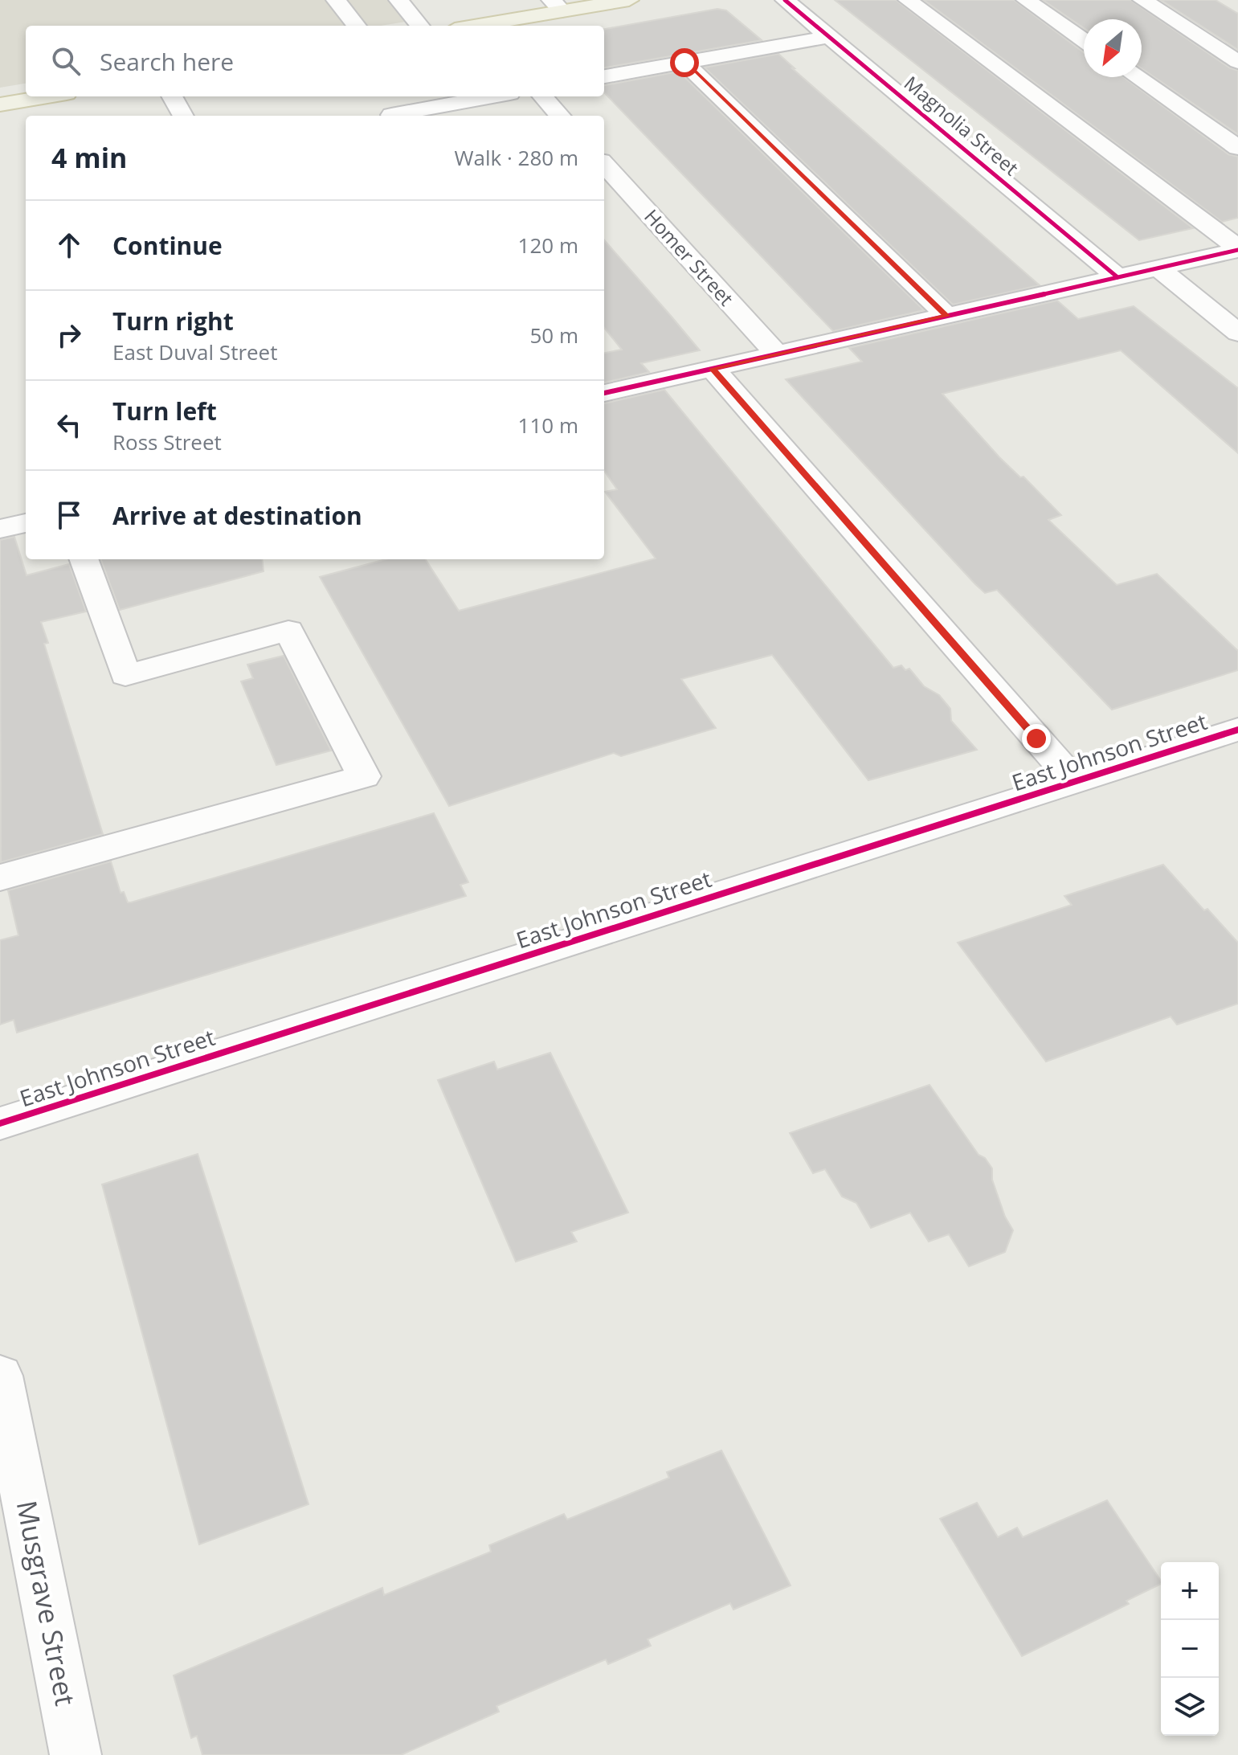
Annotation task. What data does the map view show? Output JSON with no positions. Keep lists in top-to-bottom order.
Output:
{
  "streets": {
    "street": [
      "Magnolia Street",
      "Homer Street",
      "East Johnson Street",
      "Musgrave Street"
    ]
  },
  "north": "bottom left",
  "page": {
    "search": "Search here",
    "heading": ["4 min", "Walk · 280 m"],
    "list": [
      ["Continue", "120 m"],
      ["Turn right", "East Duval Street", "50 m"],
      ["Turn left", "Ross Street", "110 m"],
      "Arrive at destination"
    ],
    "map_buttons": ["+", "−"]
  }
}
